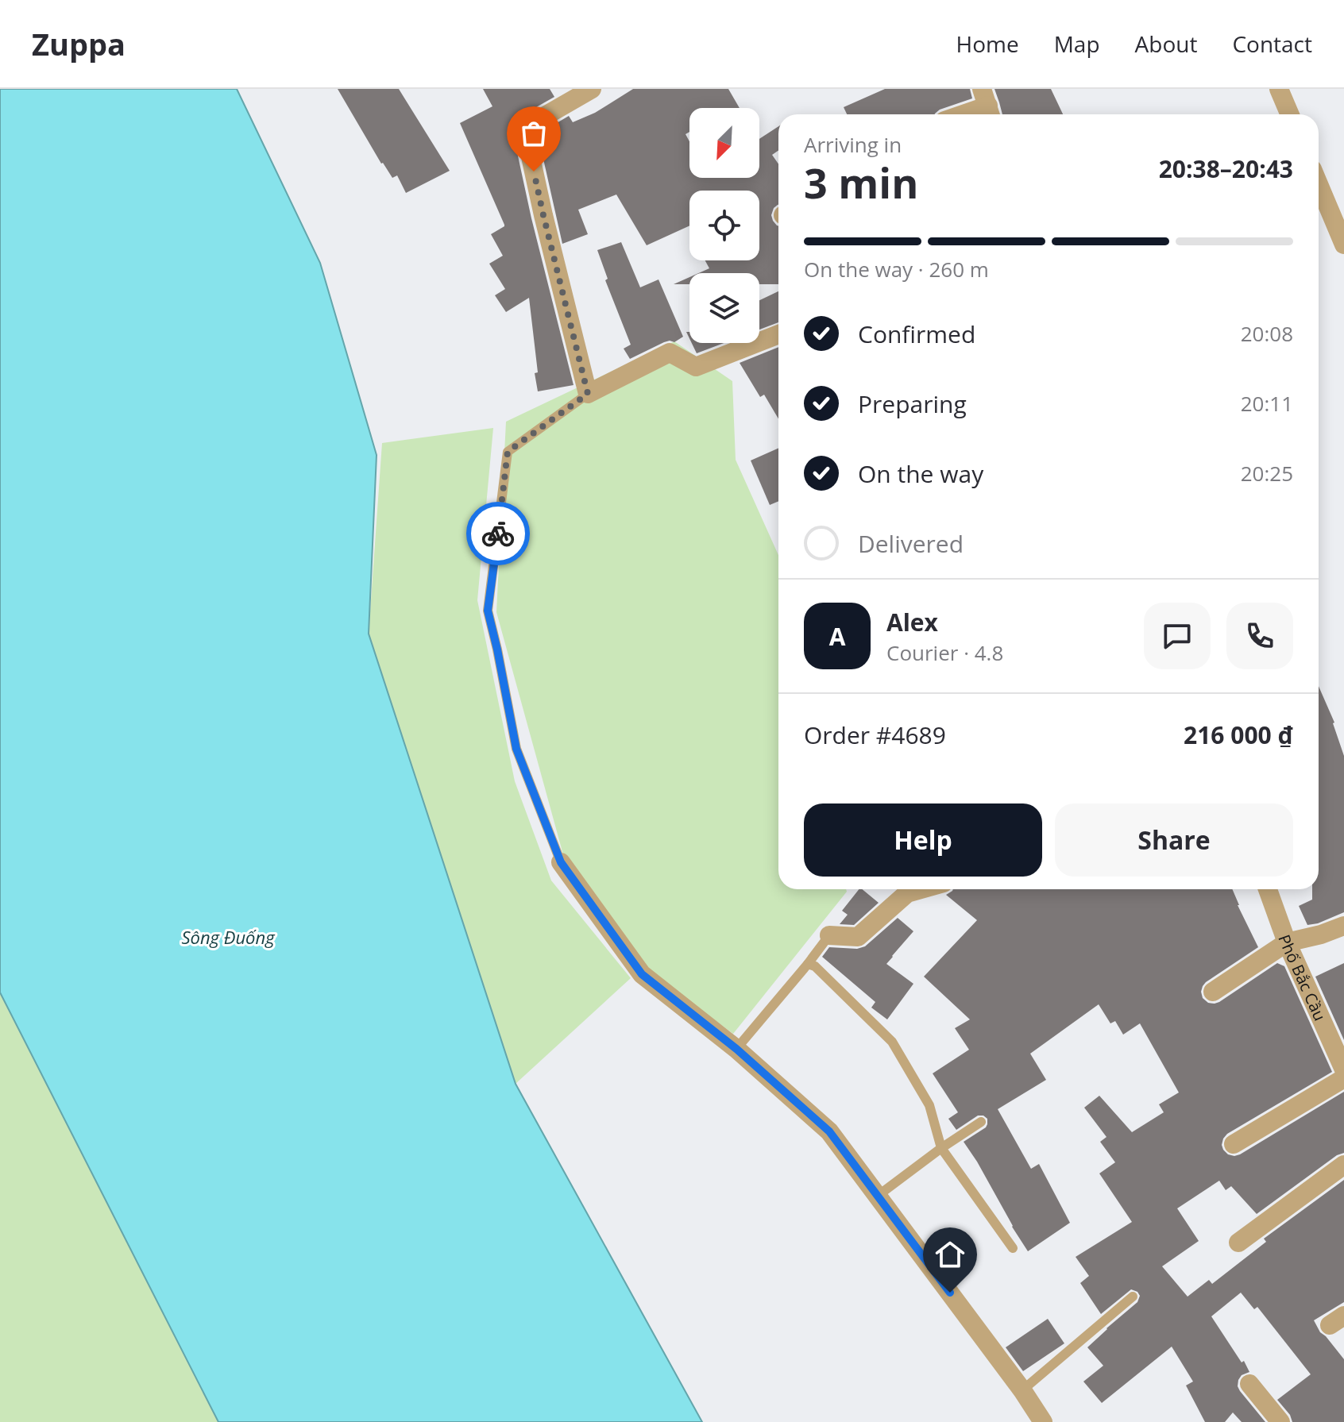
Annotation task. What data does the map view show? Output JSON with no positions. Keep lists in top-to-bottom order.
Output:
{
  "streets": {
    "street": ["Phố Bắc Cầu"]
  },
  "water": ["Sông Đuống"],
  "north": "bottom left",
  "page": {
    "header": "Zuppa",
    "nav": [
      "Home",
      "Map",
      "About",
      "Contact"
    ],
    "heading": ["3 min", "Arriving in", "20:38–20:43"],
    "panel": [
      "Alex",
      "Courier · 4.8",
      "Order #4689",
      "216 000 ₫"
    ],
    "bar": "On the way · 260 m",
    "list": [
      ["Confirmed", "20:08"],
      ["Preparing", "20:11"],
      ["On the way", "20:25"],
      "Delivered"
    ],
    "round": "A",
    "buttons": ["Help", "Share"]
  }
}
